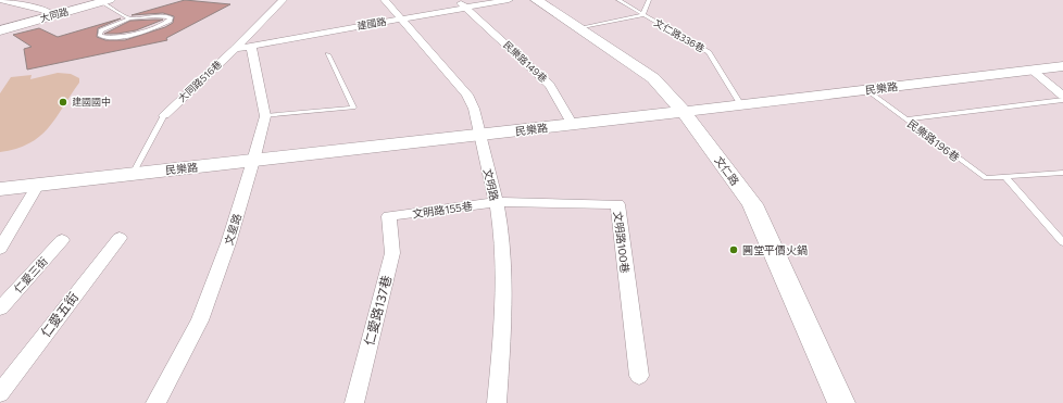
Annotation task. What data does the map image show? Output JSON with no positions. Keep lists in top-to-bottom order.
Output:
{
  "streets": {
    "main road": ["大同路", "民樂路", "文仁路"],
    "street": [
      "建國路",
      "民樂路149巷",
      "大同路516巷",
      "文明路",
      "文明路155巷",
      "文星路",
      "文明路100巷",
      "仁愛三街",
      "仁愛路137巷",
      "仁愛五街"
    ],
    "lane": ["文仁路336巷", "民樂路196巷"]
  },
  "crossings": [
    ["建國路", "民樂路149巷"],
    ["建國路", "大同路516巷"],
    ["建國路", "文明路"],
    ["建國路", "文星路"],
    ["文仁路336巷", "民樂路"],
    ["民樂路149巷", "民樂路"],
    ["大同路516巷", "民樂路"],
    ["民樂路", "民樂路196巷"],
    ["民樂路", "文仁路"],
    ["民樂路", "文明路"],
    ["民樂路", "文星路"],
    ["文明路", "文明路155巷"],
    ["文明路", "文明路100巷"],
    ["文明路155巷", "文明路100巷"],
    ["文明路155巷", "仁愛路137巷"]
  ],
  "places": ["建國國中", "圓堂平價火鍋"]
}
